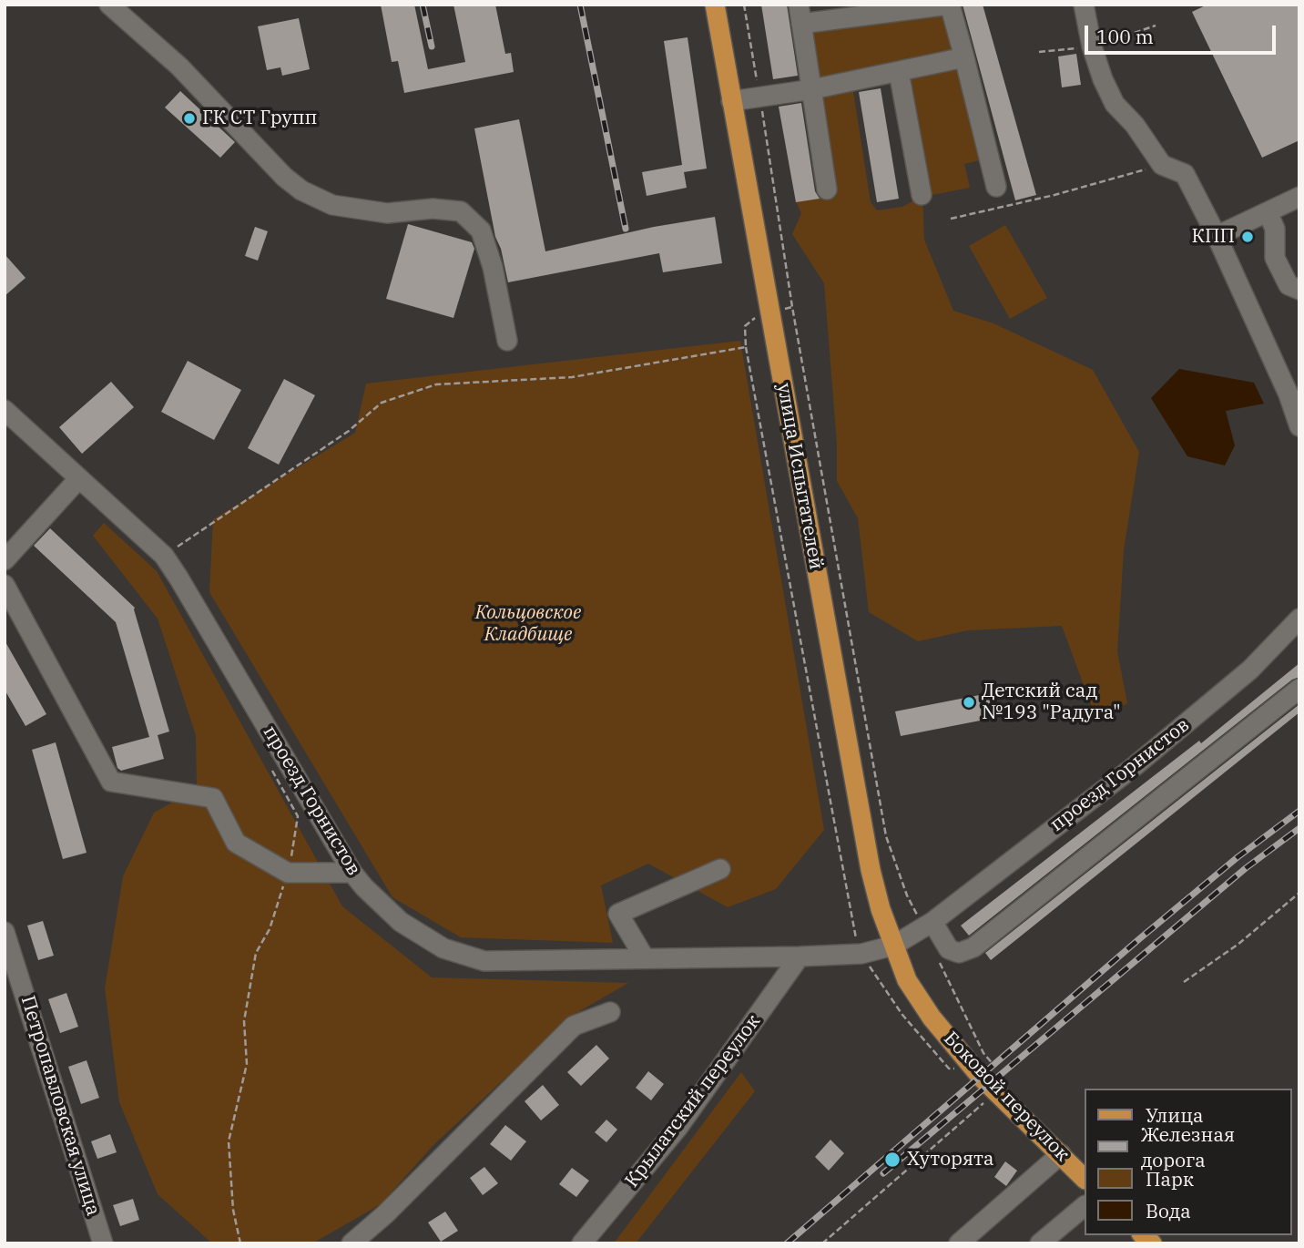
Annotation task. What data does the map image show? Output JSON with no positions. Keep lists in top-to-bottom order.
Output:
{
  "streets": {
    "main road": ["улица Испытателей", "Боковой переулок"],
    "street": ["проезд Горнистов", "Крылатский переулок", "Петропавловская улица"]
  },
  "crossings": [
    ["улица Испытателей", "проезд Горнистов"],
    ["улица Испытателей", "Боковой переулок"],
    ["проезд Горнистов", "Боковой переулок"],
    ["проезд Горнистов", "Крылатский переулок"]
  ],
  "parks": ["Кольцовское Кладбище"],
  "places": [
    "ГК СТ Групп",
    "КПП",
    "Детский сад №193 \"Радуга\"",
    "Хуторята"
  ],
  "legend": [
    "Улица",
    "Железная дорога",
    "Парк",
    "Вода"
  ],
  "scale_bar": "100 m"
}
